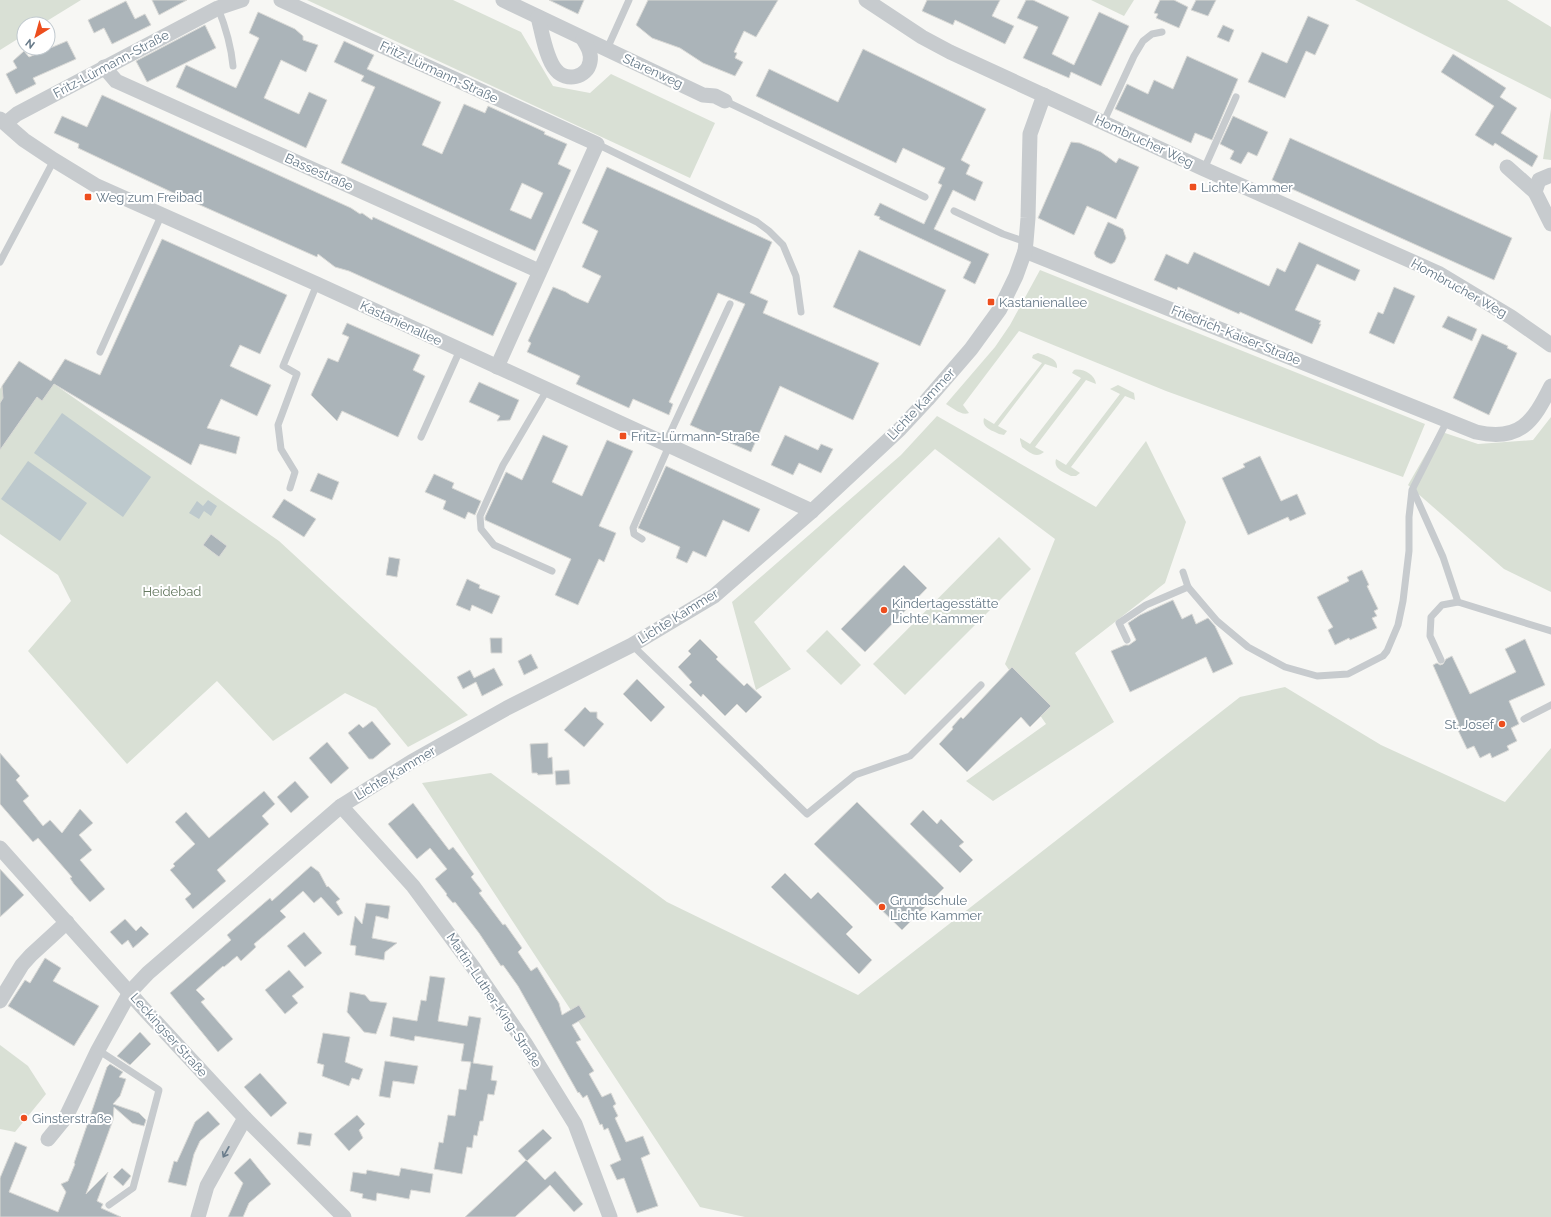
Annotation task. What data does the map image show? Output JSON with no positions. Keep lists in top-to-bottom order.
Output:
{
  "streets": {
    "street": [
      "Fritz-Lürmann-Straße",
      "Starenweg",
      "Hombrucher Weg",
      "Bassestraße",
      "Kastanienallee",
      "Friedrich-Kaiser-Straße",
      "Lichte Kammer",
      "Martin-Luther-King-Straße",
      "Leckingser Straße"
    ]
  },
  "crossings": [
    ["Fritz-Lürmann-Straße", "Bassestraße"],
    ["Fritz-Lürmann-Straße", "Kastanienallee"],
    ["Hombrucher Weg", "Lichte Kammer"],
    ["Kastanienallee", "Lichte Kammer"],
    ["Friedrich-Kaiser-Straße", "Lichte Kammer"],
    ["Lichte Kammer", "Martin-Luther-King-Straße"],
    ["Lichte Kammer", "Leckingser Straße"]
  ],
  "parks": ["Heidebad"],
  "places": {
    "transit": [
      "Lichte Kammer",
      "Weg zum Freibad",
      "Kastanienallee",
      "Fritz-Lürmann-Straße"
    ],
    "other": [
      "Kindertagesstätte Lichte Kammer",
      "St. Josef",
      "Grundschule Lichte Kammer",
      "Ginsterstraße"
    ]
  },
  "north": "bottom left"
}
